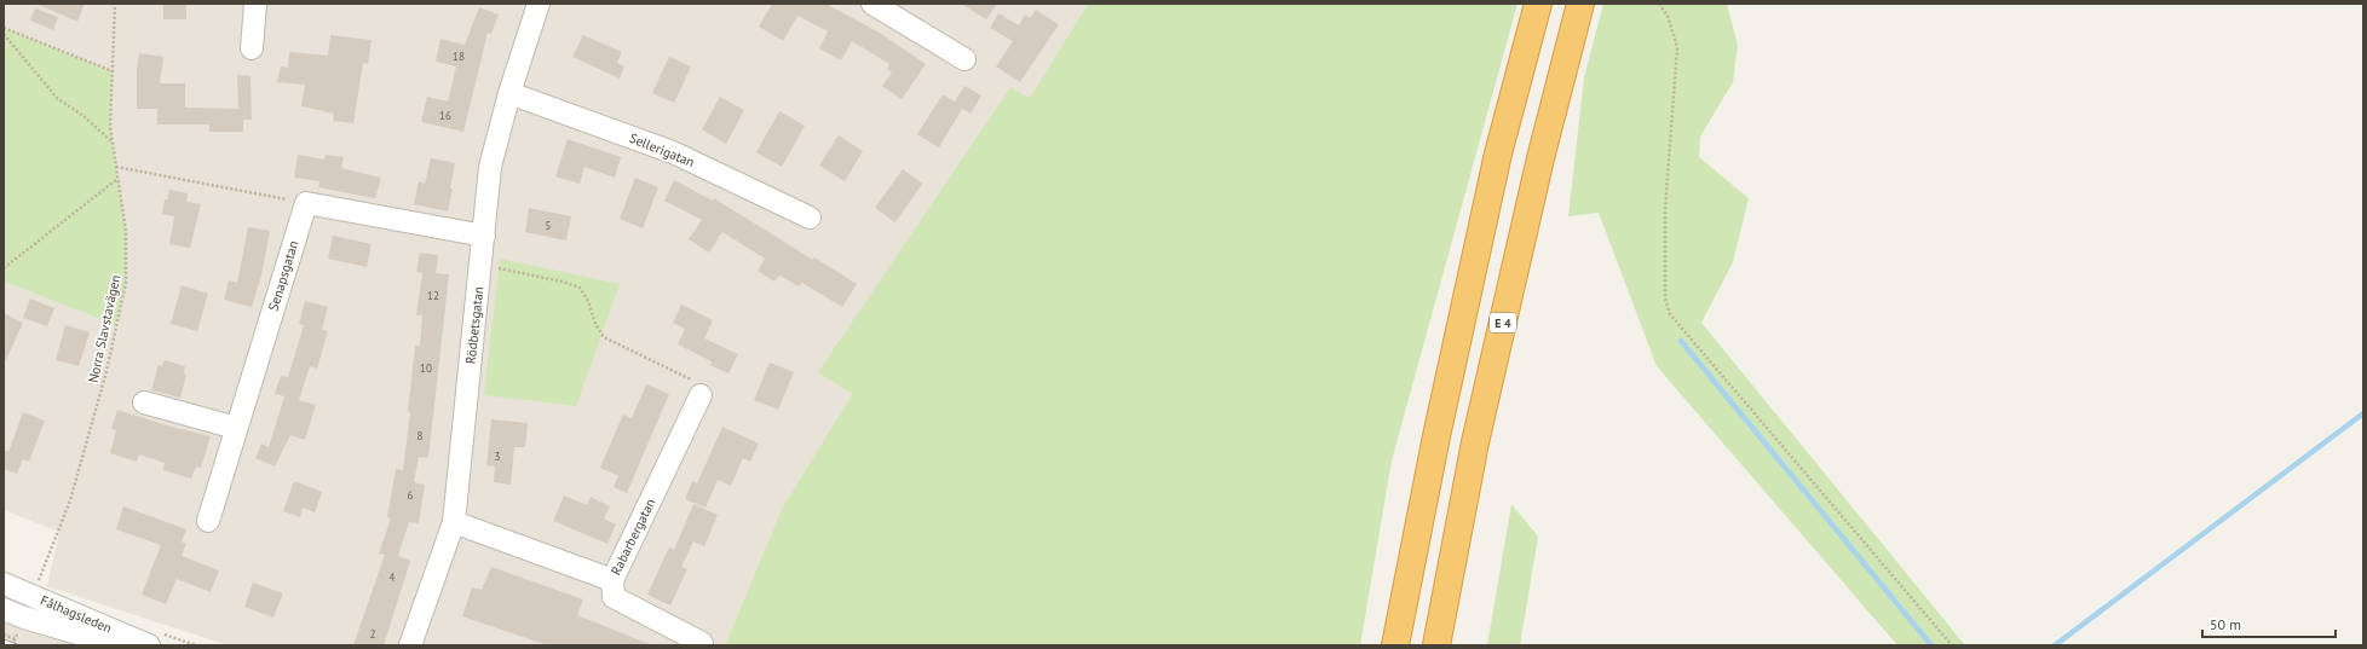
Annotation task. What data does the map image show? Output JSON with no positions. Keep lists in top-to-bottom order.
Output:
{
  "streets": {
    "highway": ["E 4"],
    "street": [
      "Sellerigatan",
      "Senapsgatan",
      "Rödbetsgatan",
      "Rabarbergatan",
      "Fålhagsleden"
    ],
    "path": ["Norra Slavstavägen"]
  },
  "crossings": [
    ["Sellerigatan", "Rödbetsgatan"],
    ["Rödbetsgatan", "Rabarbergatan"],
    ["Norra Slavstavägen", "Fålhagsleden"]
  ],
  "house_numbers": [
    "18",
    "16",
    "5",
    "12",
    "10",
    "8",
    "3",
    "6",
    "4",
    "2"
  ],
  "scale_bar": "50 m"
}
